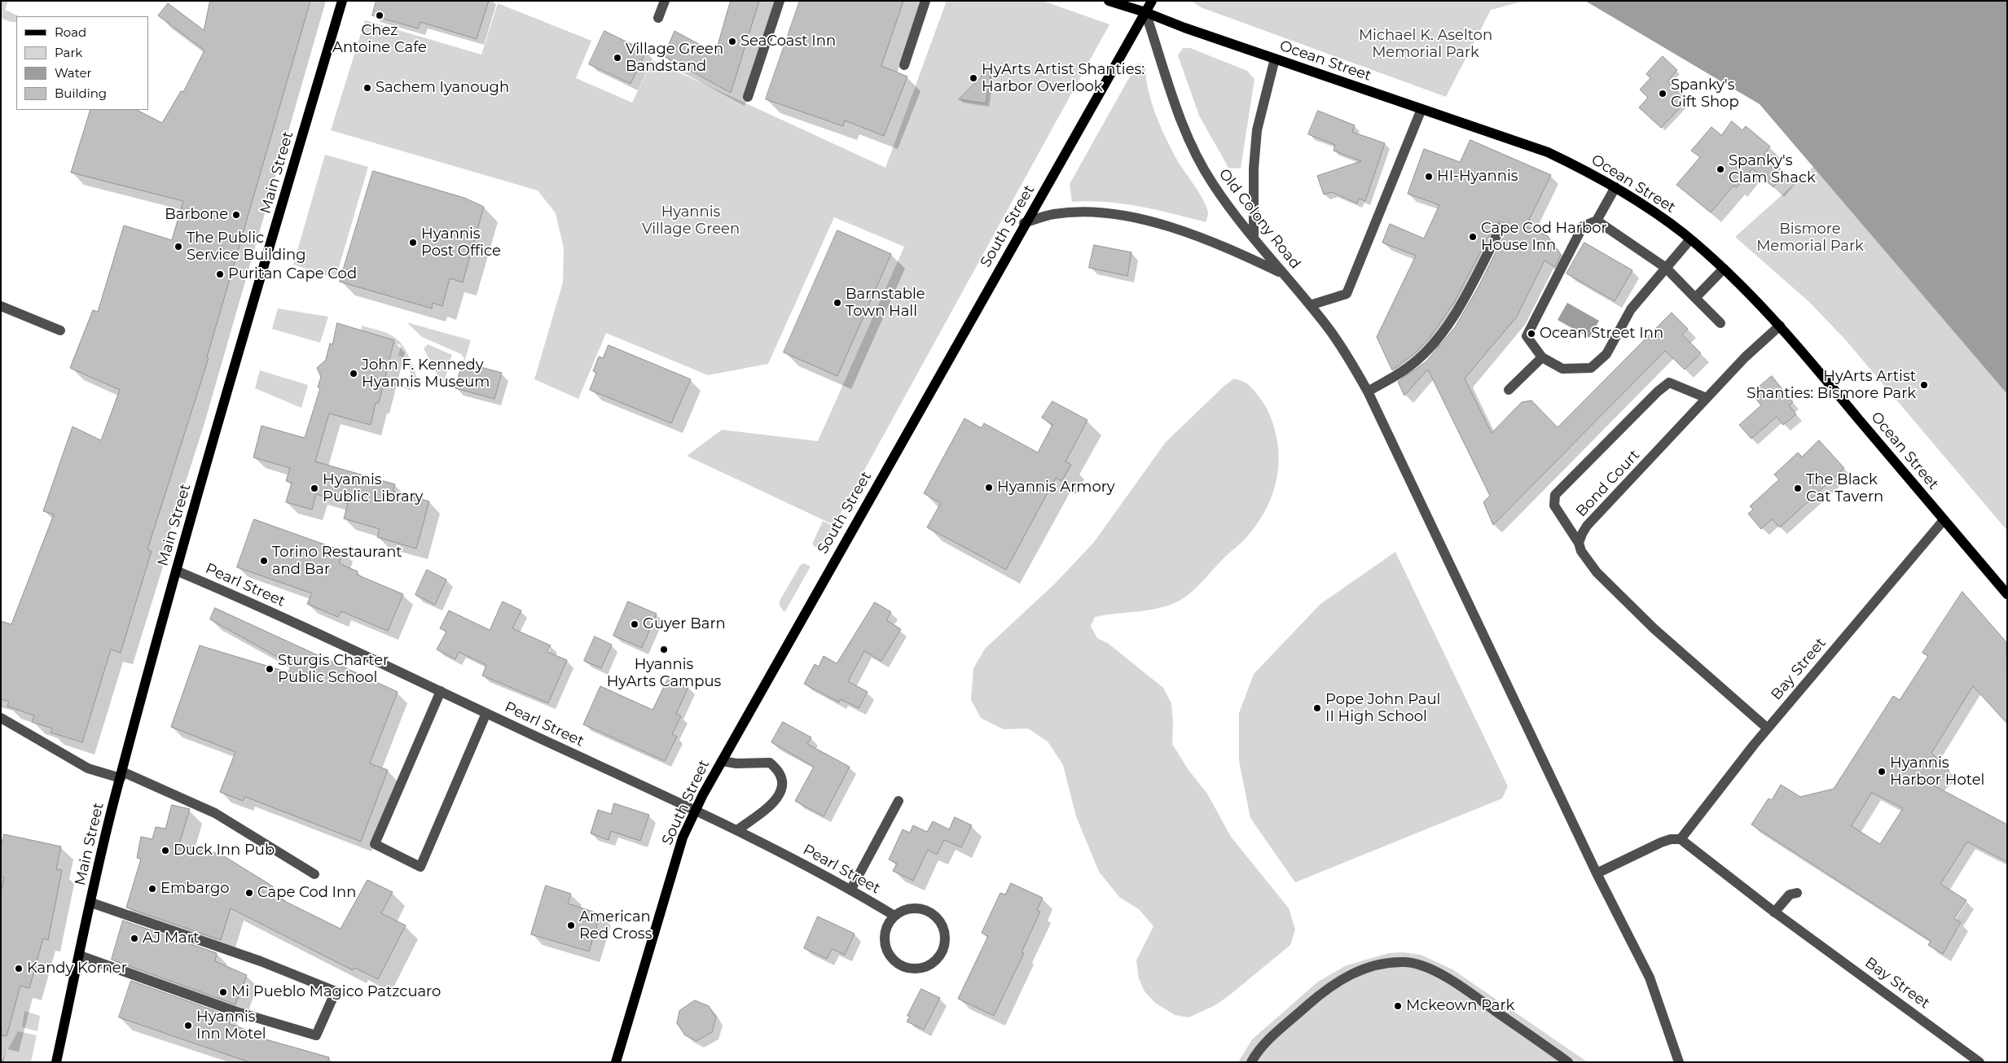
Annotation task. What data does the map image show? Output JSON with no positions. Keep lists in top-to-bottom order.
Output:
{
  "streets": {
    "main road": [
      "Ocean Street",
      "Main Street",
      "Old Colony Road",
      "South Street"
    ],
    "street": ["Bond Court", "Pearl Street", "Bay Street"]
  },
  "crossings": [
    ["Ocean Street", "Old Colony Road"],
    ["Ocean Street", "South Street"],
    ["Ocean Street", "Bond Court"],
    ["Ocean Street", "Bay Street"],
    ["Main Street", "Pearl Street"],
    ["Old Colony Road", "South Street"],
    ["South Street", "Pearl Street"]
  ],
  "parks": ["Michael K. Aselton Memorial Park", "Hyannis Village Green", "Bismore Memorial Park"],
  "places": [
    "Chez Antoine Cafe",
    "SeaCoast Inn",
    "Village Green Bandstand",
    "HyArts Artist Shanties: Harbor Overlook",
    "Sachem Iyanough",
    "Spanky's Gift Shop",
    "Spanky's Clam Shack",
    "HI-Hyannis",
    "Barbone",
    "Cape Cod Harbor House Inn",
    "Hyannis Post Office",
    "The Public Service Building",
    "Puritan Cape Cod",
    "Barnstable Town Hall",
    "Ocean Street Inn",
    "John F. Kennedy Hyannis Museum",
    "HyArts Artist Shanties: Bismore Park",
    "Hyannis Armory",
    "Hyannis Public Library",
    "The Black Cat Tavern",
    "Torino Restaurant and Bar",
    "Guyer Barn",
    "Hyannis HyArts Campus",
    "Sturgis Charter Public School",
    "Pope John Paul II High School",
    "Hyannis Harbor Hotel",
    "Duck Inn Pub",
    "Embargo",
    "Cape Cod Inn",
    "American Red Cross",
    "AJ Mart",
    "Kandy Korner",
    "Mi Pueblo Magico Patzcuaro",
    "Mckeown Park",
    "Hyannis Inn Motel"
  ],
  "legend": [
    "Road",
    "Park",
    "Water",
    "Building"
  ]
}
